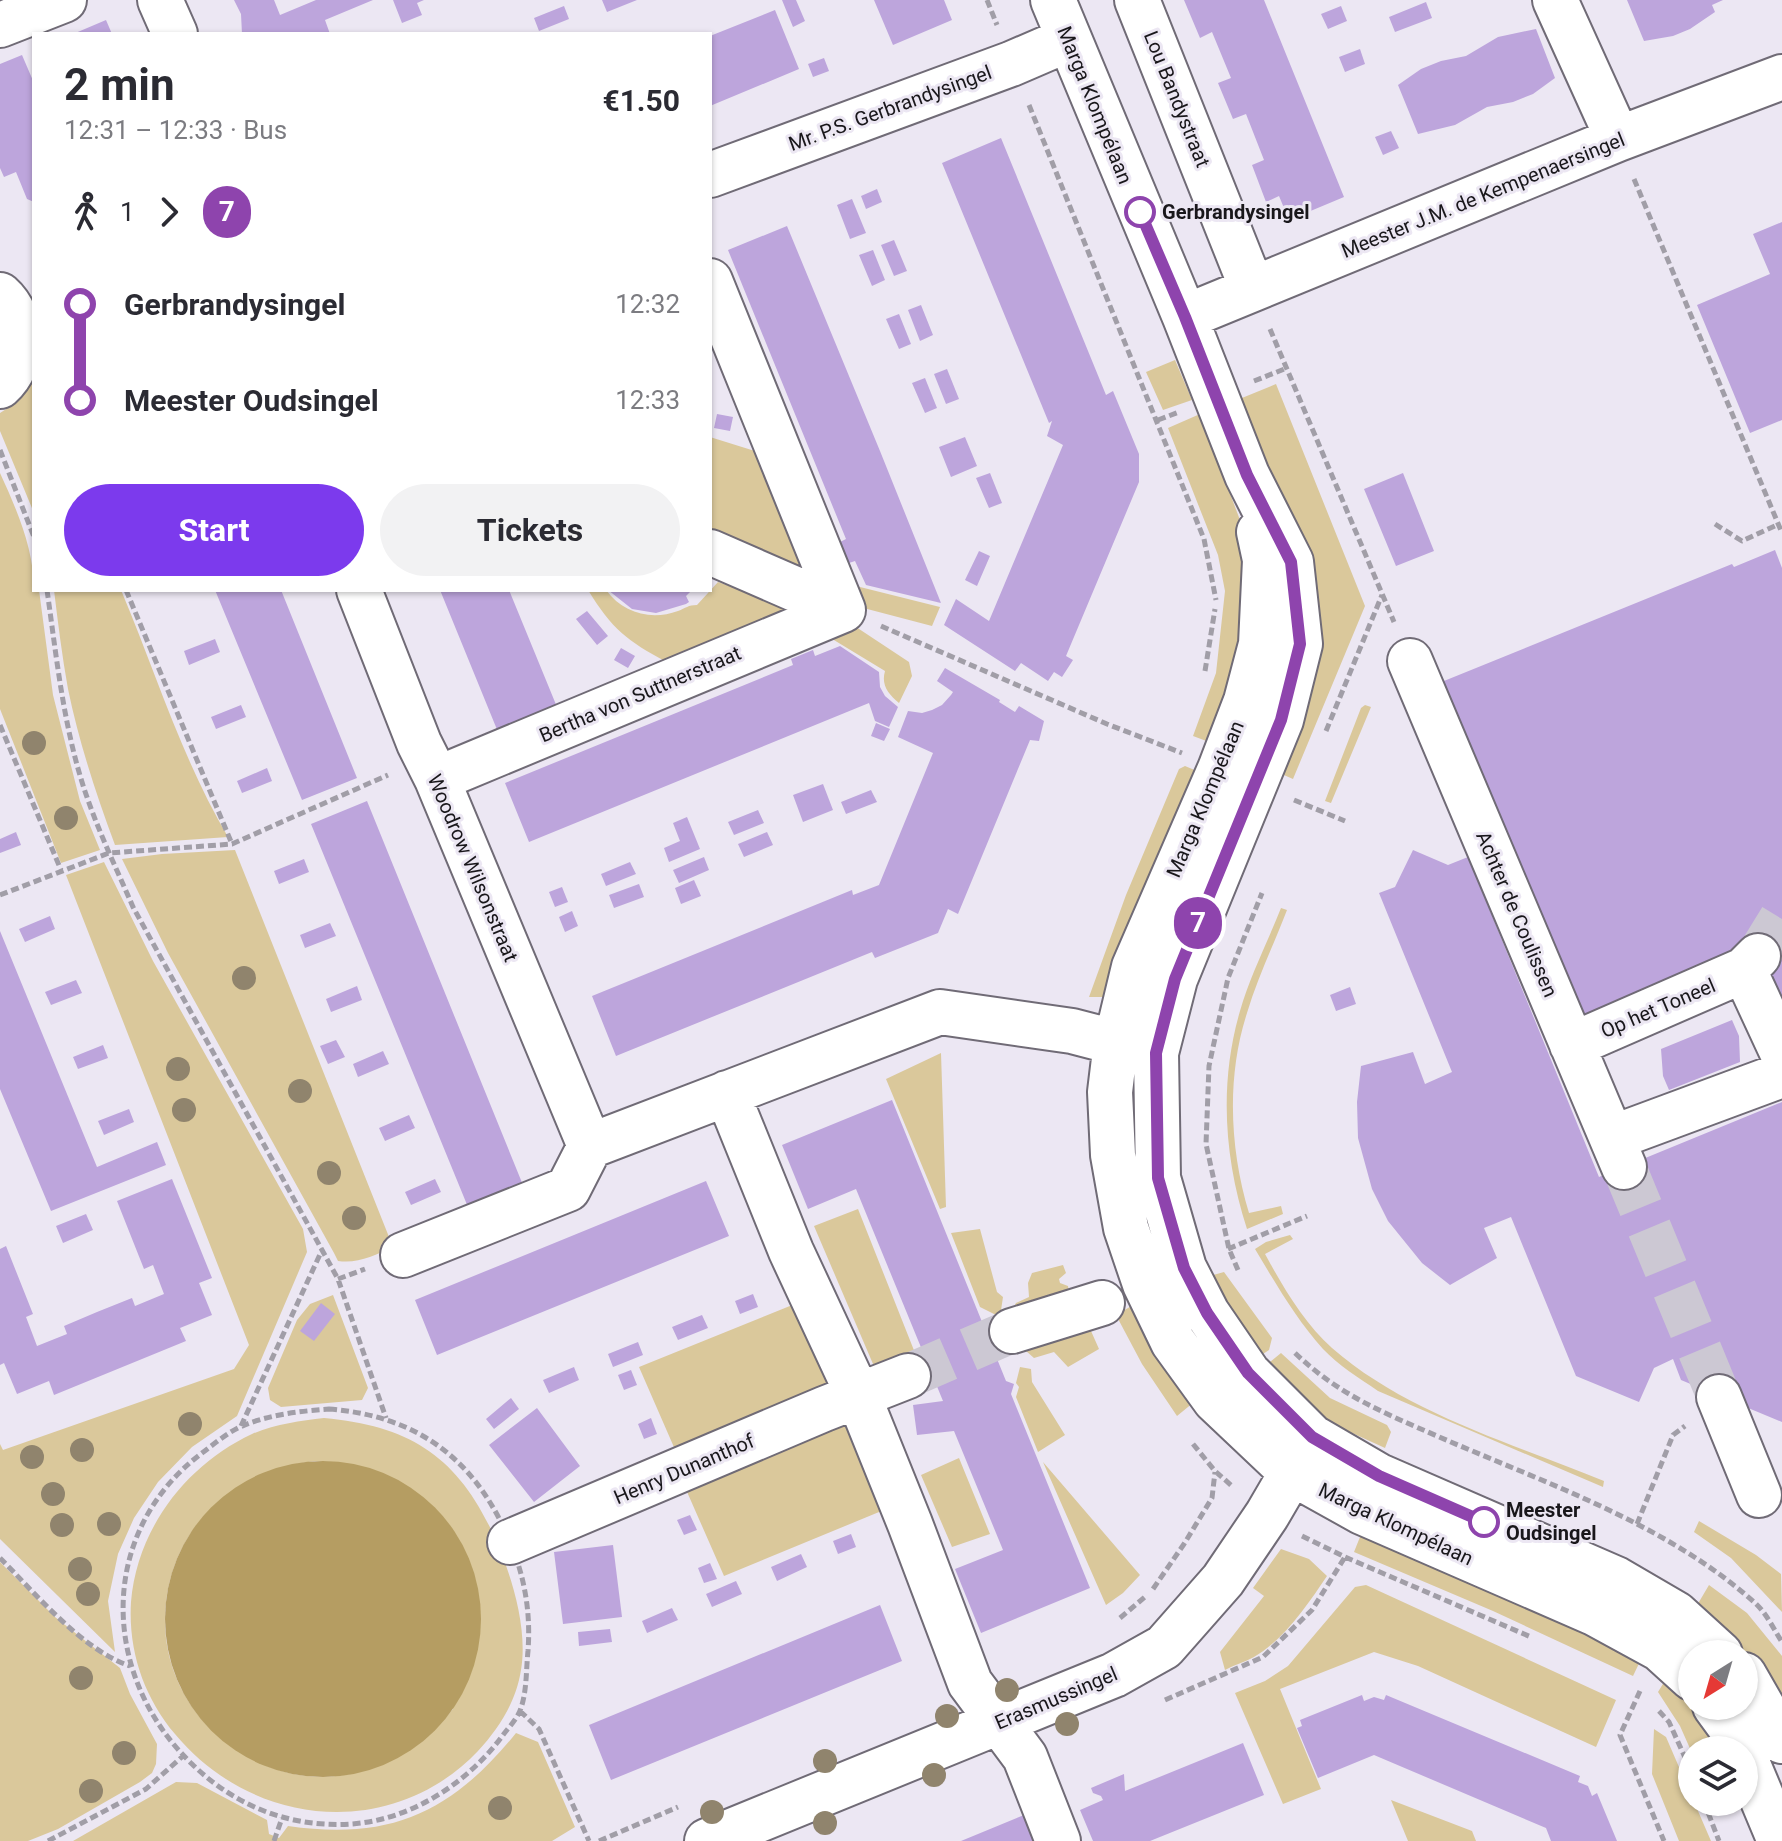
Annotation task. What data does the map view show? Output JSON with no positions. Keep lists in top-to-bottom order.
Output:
{
  "streets": {
    "street": [
      "Lou Bandystraat",
      "Marga Klompélaan",
      "Mr. P.S. Gerbrandysingel",
      "Meester J.M. de Kempenaersingel",
      "Bertha von Suttnerstraat",
      "Woodrow Wilsonstraat",
      "Achter de Coulissen",
      "Op het Toneel",
      "Henry Dunanthof",
      "Erasmussingel"
    ]
  },
  "crossings": [
    ["Lou Bandystraat", "Meester J.M. de Kempenaersingel"],
    ["Marga Klompélaan", "Mr. P.S. Gerbrandysingel"],
    ["Marga Klompélaan", "Meester J.M. de Kempenaersingel"],
    ["Marga Klompélaan", "Erasmussingel"],
    ["Bertha von Suttnerstraat", "Woodrow Wilsonstraat"],
    ["Achter de Coulissen", "Op het Toneel"]
  ],
  "places": ["Gerbrandysingel", "Meester Oudsingel"],
  "lines": ["bus line 7"],
  "north": "bottom left",
  "page": {
    "on_map": "7",
    "heading": ["2 min", "12:31 – 12:33 · Bus", "€1.50"],
    "legs": ["1", "7"],
    "list": [
      {
        "name": "Gerbrandysingel",
        "value": "12:32"
      },
      {
        "name": "Meester Oudsingel",
        "value": "12:33"
      }
    ],
    "buttons": ["Start", "Tickets"]
  }
}
